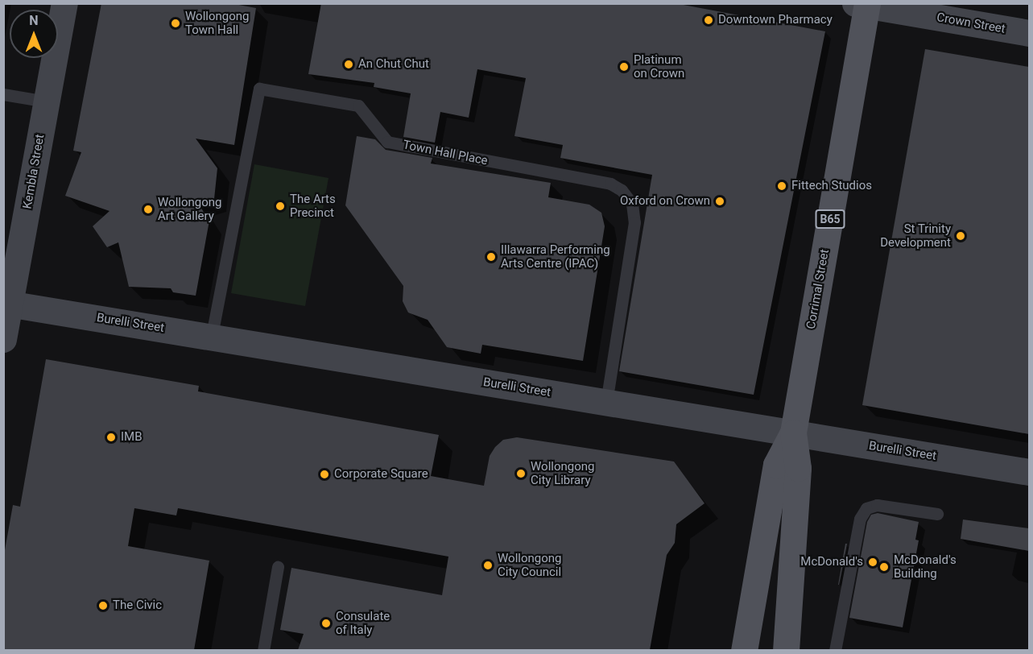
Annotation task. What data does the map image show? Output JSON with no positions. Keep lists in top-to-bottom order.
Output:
{
  "streets": {
    "main road": [
      "Crown Street",
      "Kembla Street",
      "B65",
      "Corrimal Street",
      "Burelli Street"
    ],
    "lane": ["Town Hall Place"]
  },
  "crossings": [
    ["Crown Street", "Corrimal Street"],
    ["Town Hall Place", "Burelli Street"],
    ["Kembla Street", "Burelli Street"],
    ["Corrimal Street", "Burelli Street"]
  ],
  "places": [
    "Downtown Pharmacy",
    "Wollongong Town Hall",
    "An Chut Chut",
    "Platinum on Crown",
    "Fittech Studios",
    "Oxford on Crown",
    "The Arts Precinct",
    "Wollongong Art Gallery",
    "St Trinity Development",
    "Illawarra Performing Arts Centre (IPAC)",
    "IMB",
    "Wollongong City Library",
    "Corporate Square",
    "McDonald's",
    "Wollongong City Council",
    "McDonald's Building",
    "The Civic",
    "Consulate of Italy"
  ],
  "north": "top"
}
